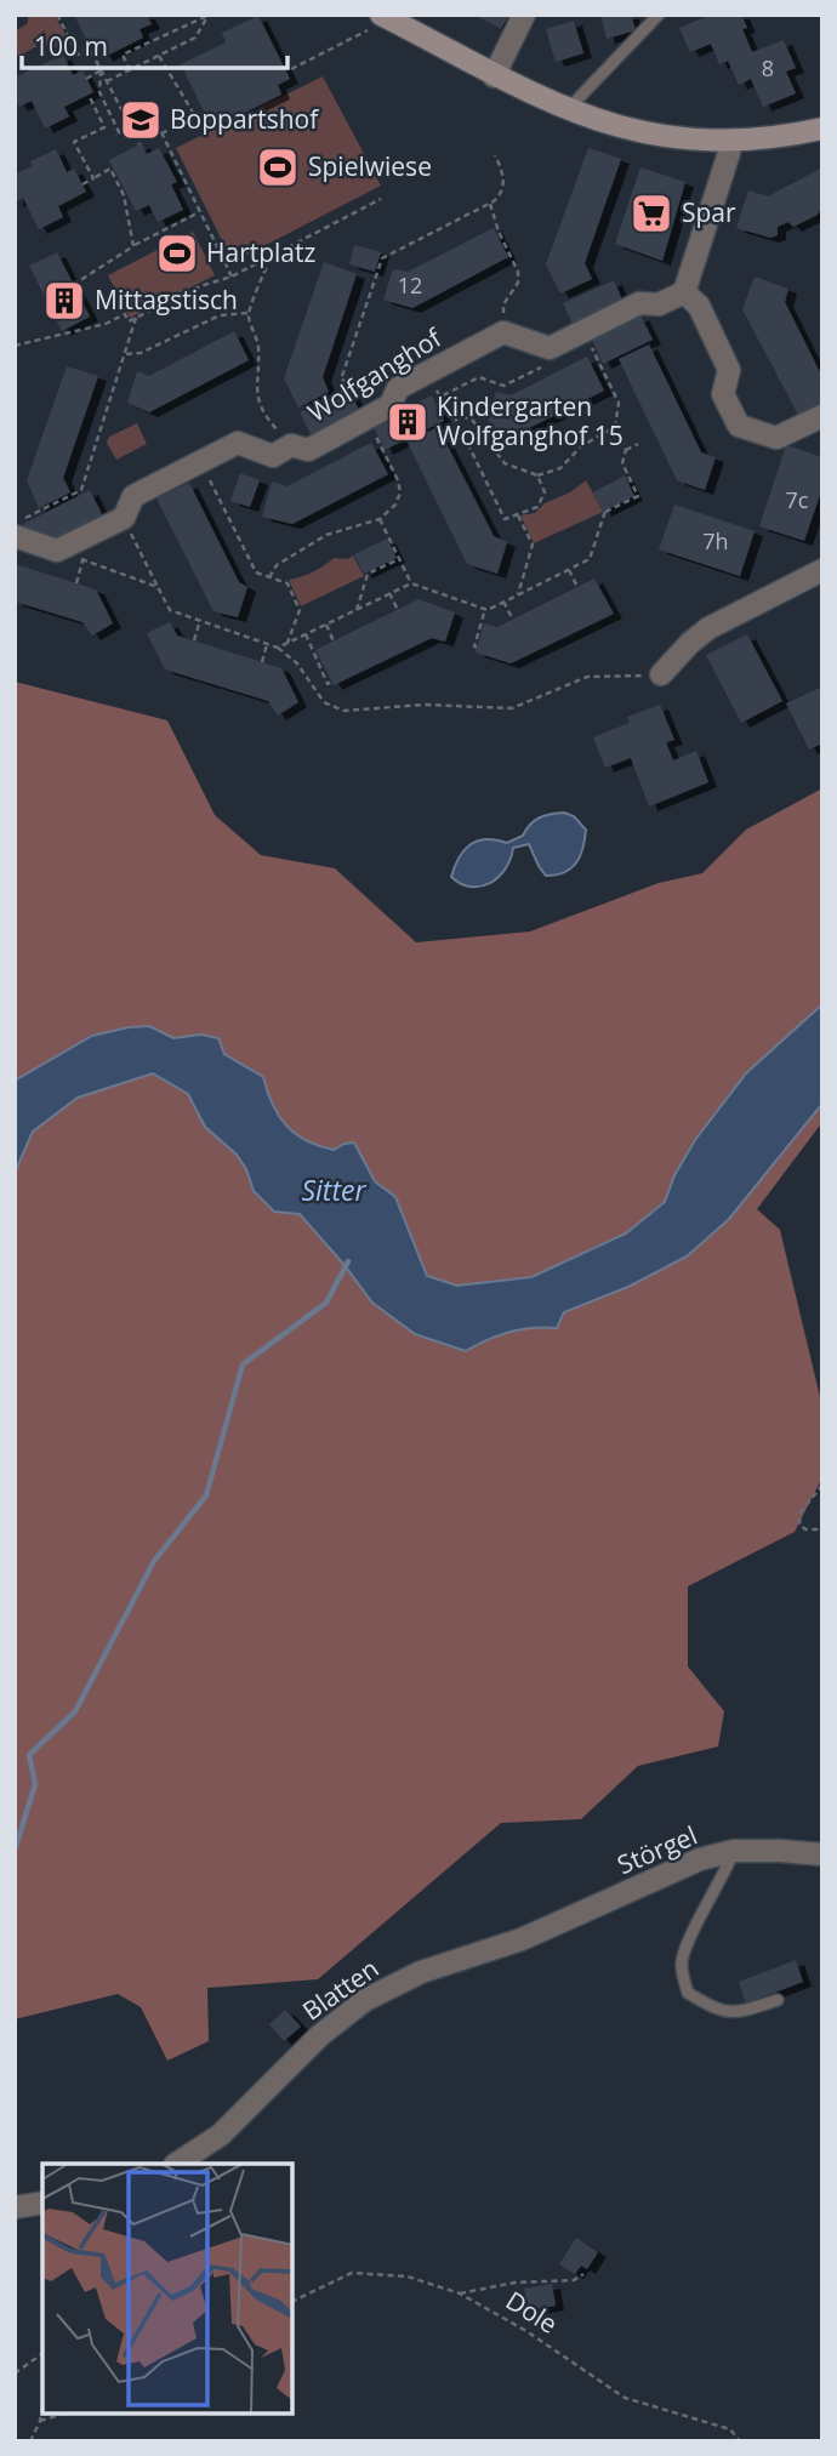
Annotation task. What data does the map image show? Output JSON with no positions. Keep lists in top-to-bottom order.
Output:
{
  "streets": {
    "street": ["Wolfganghof", "Störgel", "Blatten"],
    "path": ["Dole"]
  },
  "crossings": [
    ["Störgel", "Blatten"]
  ],
  "water": ["Sitter"],
  "places": {
    "school or university": ["Boppartshof"],
    "sports": ["Spielwiese", "Hartplatz"],
    "supermarket": ["Spar"],
    "building": ["Mittagstisch", "Kindergarten Wolfganghof 15"]
  },
  "house_numbers": [
    "8",
    "12",
    "7c",
    "7h"
  ],
  "scale_bar": "100 m"
}
